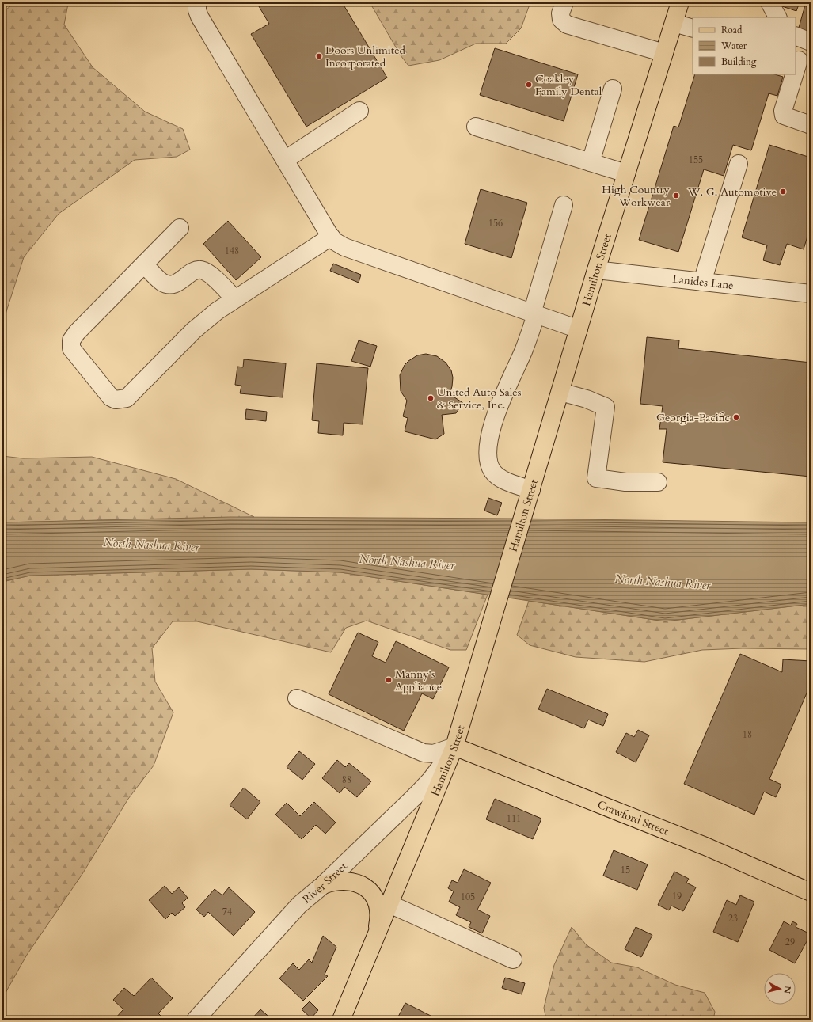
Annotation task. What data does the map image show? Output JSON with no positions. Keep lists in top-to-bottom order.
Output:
{
  "streets": {
    "main road": ["Hamilton Street", "Crawford Street"],
    "street": ["Lanides Lane", "River Street"]
  },
  "crossings": [
    ["Hamilton Street", "Lanides Lane"],
    ["Hamilton Street", "Crawford Street"],
    ["Hamilton Street", "River Street"],
    ["Crawford Street", "River Street"]
  ],
  "water": ["North Nashua River"],
  "places": [
    "Doors Unlimited Incorporated",
    "Coakley Family Dental",
    "W. G. Automotive",
    "High Country Workwear",
    "United Auto Sales & Service, Inc.",
    "Georgia-Pacific",
    "Manny's Appliance"
  ],
  "house_numbers": [
    "155",
    "156",
    "148",
    "18",
    "88",
    "111",
    "15",
    "19",
    "105",
    "74",
    "23",
    "29"
  ],
  "legend": ["Road", "Water", "Building"],
  "north": "right"
}
